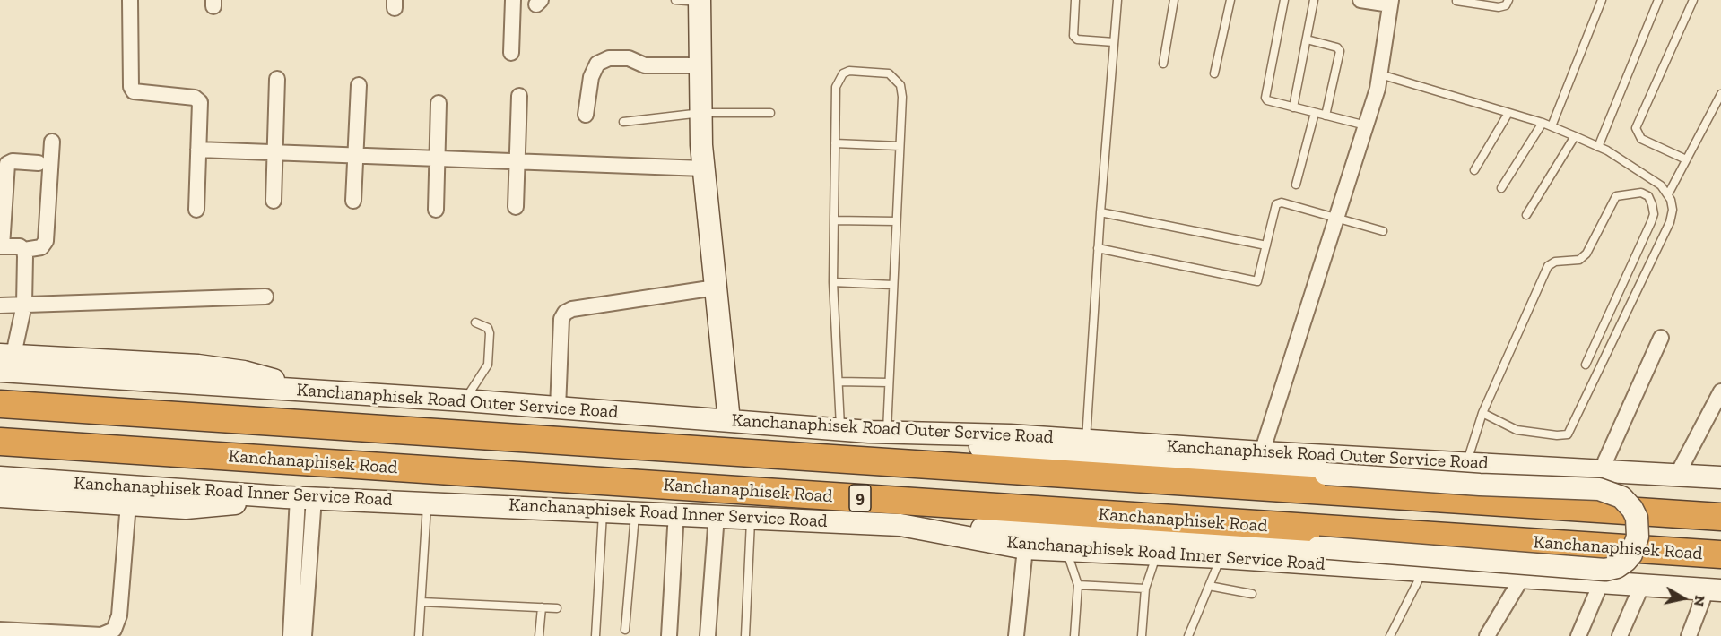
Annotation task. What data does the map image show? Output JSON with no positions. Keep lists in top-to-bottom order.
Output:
{
  "streets": {
    "highway": ["Kanchanaphisek Road", "9"],
    "main road": ["Kanchanaphisek Road Outer Service Road", "Kanchanaphisek Road Inner Service Road"]
  },
  "north": "right"
}
